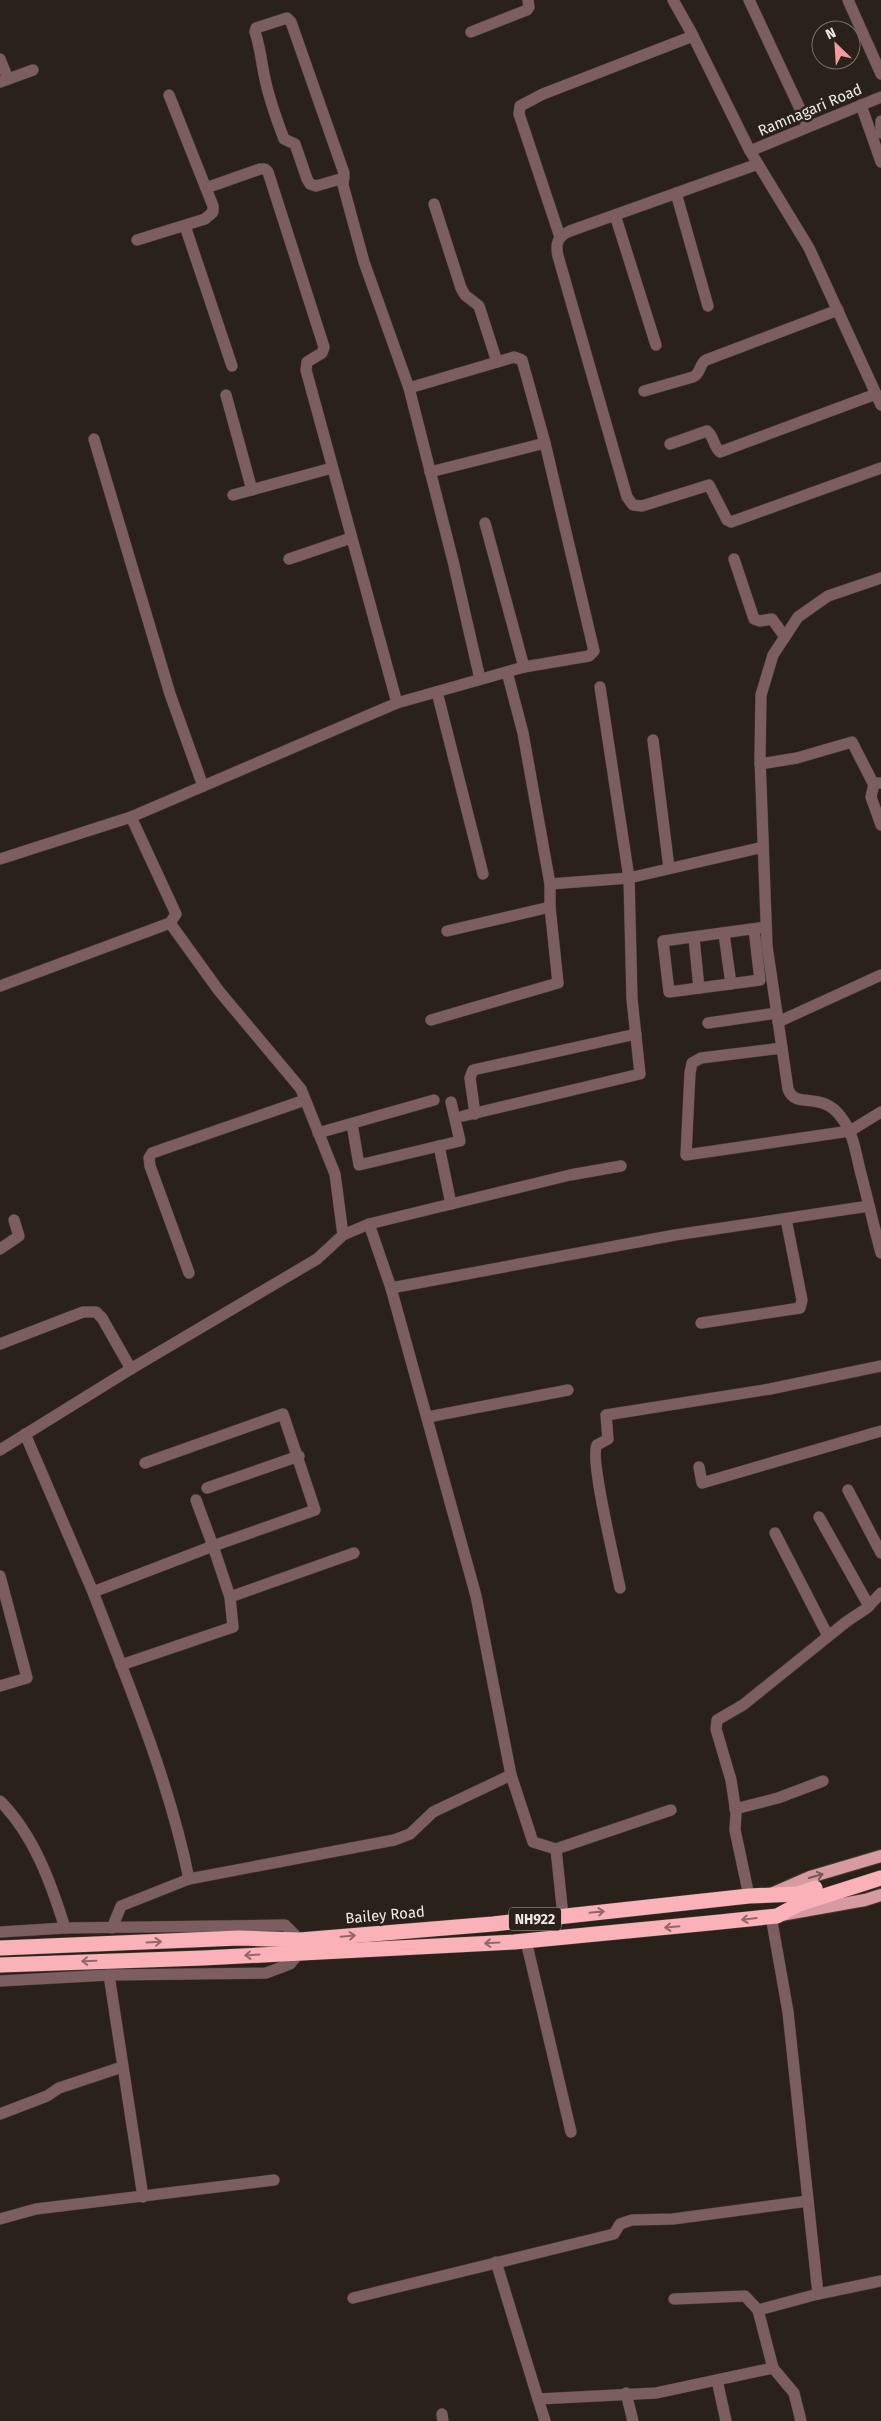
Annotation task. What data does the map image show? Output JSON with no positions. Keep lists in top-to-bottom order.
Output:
{
  "streets": {
    "highway": ["Bailey Road", "NH922"],
    "street": ["Ramnagari Road"]
  },
  "crossings": [
    ["Bailey Road", "NH922"]
  ],
  "north": "top left"
}
